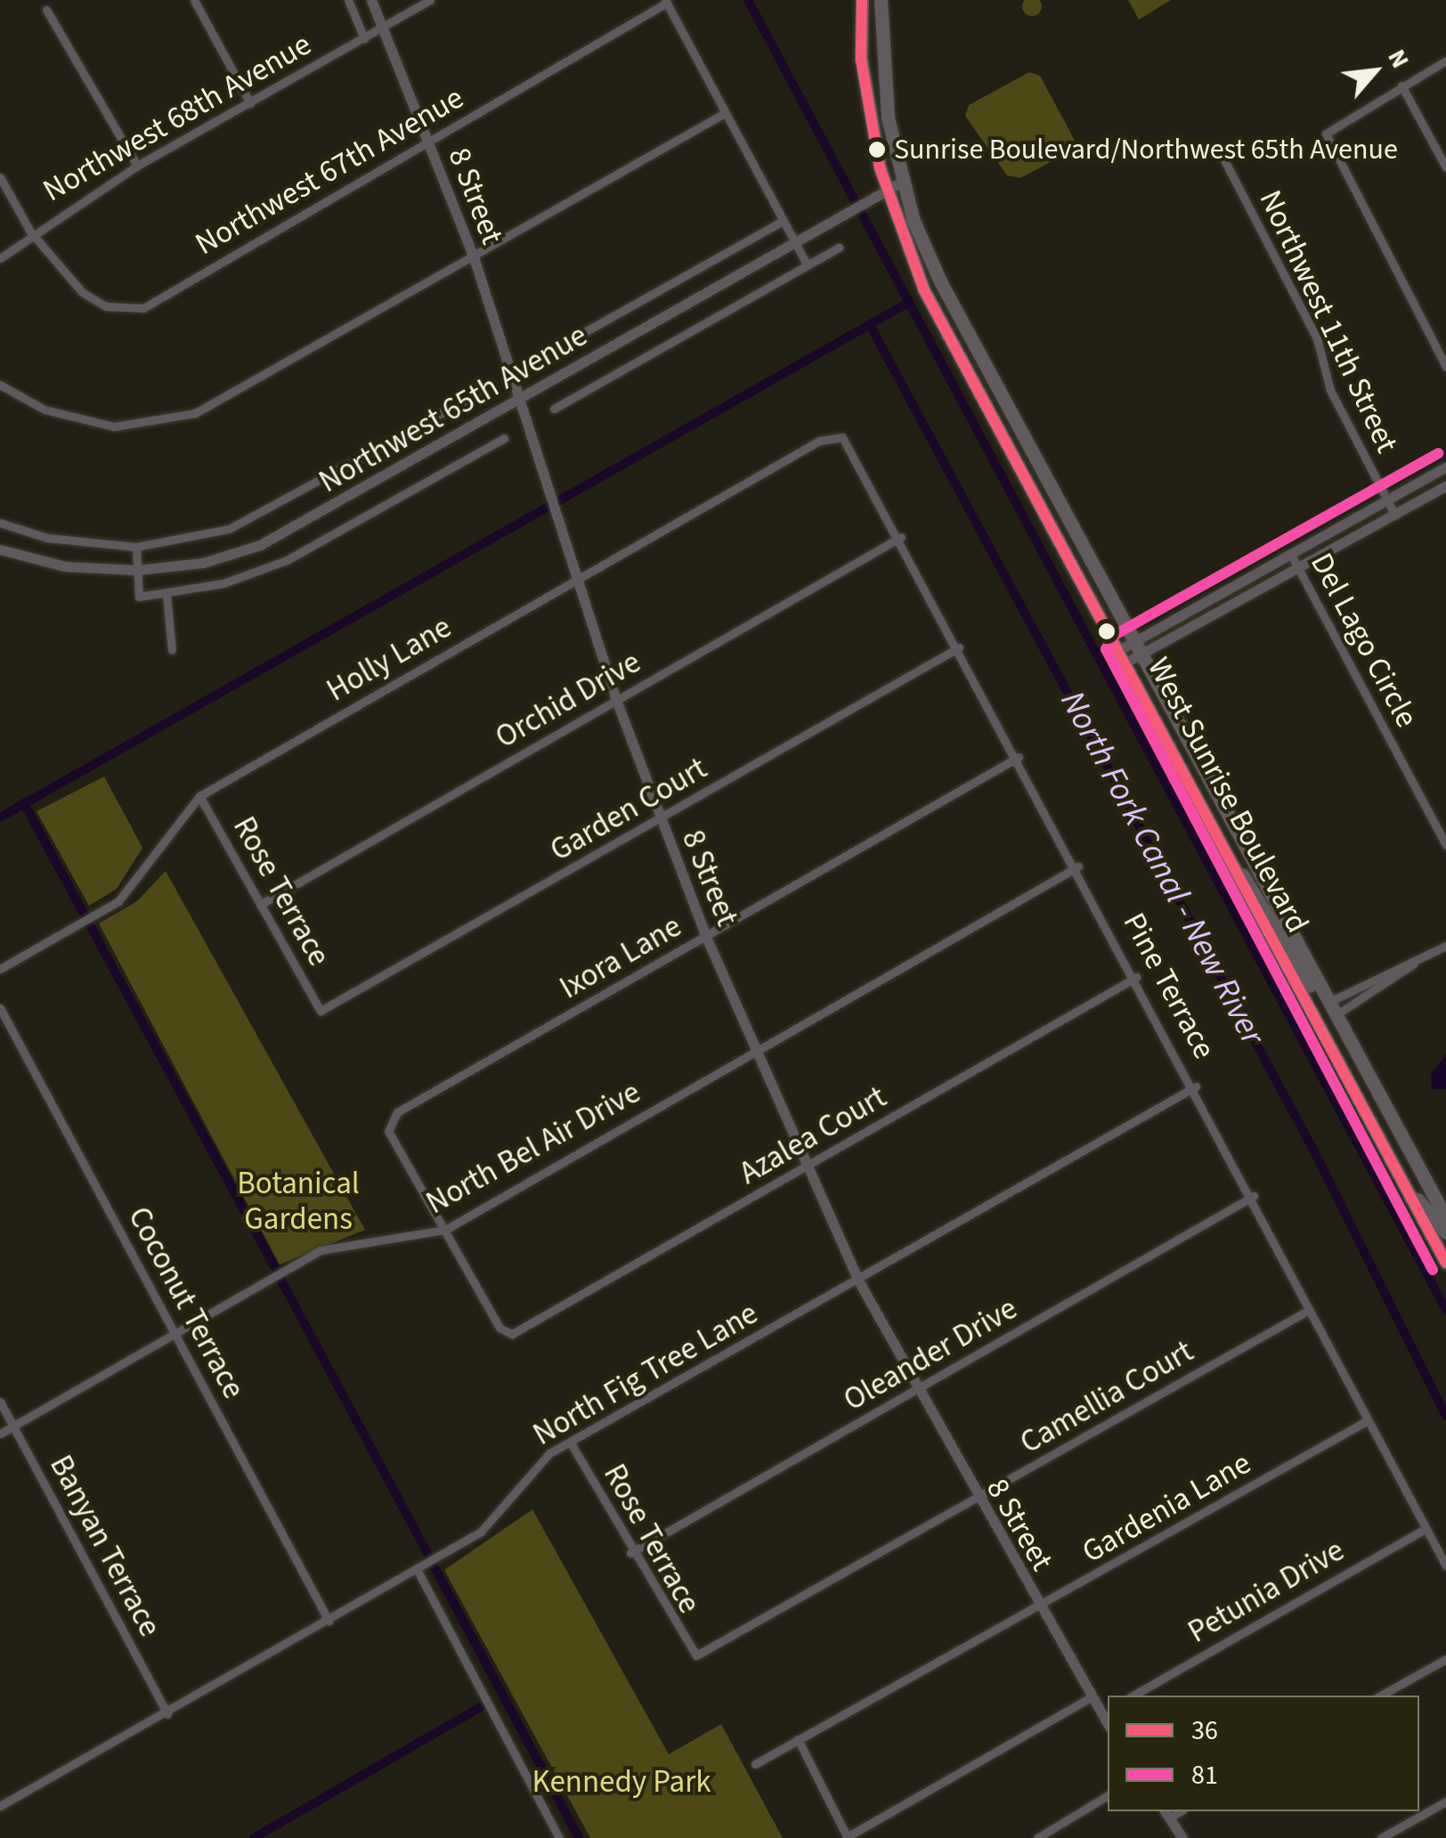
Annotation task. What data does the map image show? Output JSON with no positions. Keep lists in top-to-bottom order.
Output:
{
  "streets": {
    "highway": ["West Sunrise Boulevard"],
    "street": [
      "Northwest 68th Avenue",
      "Northwest 67th Avenue",
      "8 Street",
      "Northwest 11th Street",
      "Northwest 65th Avenue",
      "Del Lago Circle",
      "Holly Lane",
      "Orchid Drive",
      "Garden Court",
      "Rose Terrace",
      "Ixora Lane",
      "Pine Terrace",
      "Azalea Court",
      "North Bel Air Drive",
      "Coconut Terrace",
      "Oleander Drive",
      "North Fig Tree Lane",
      "Camellia Court",
      "Gardenia Lane",
      "Banyan Terrace",
      "Petunia Drive"
    ]
  },
  "crossings": [
    ["Northwest 68th Avenue", "Northwest 67th Avenue"],
    ["Northwest 68th Avenue", "8 Street"],
    ["Northwest 67th Avenue", "8 Street"],
    ["8 Street", "Northwest 65th Avenue"],
    ["8 Street", "Holly Lane"],
    ["8 Street", "Orchid Drive"],
    ["8 Street", "Garden Court"],
    ["8 Street", "Ixora Lane"],
    ["8 Street", "Azalea Court"],
    ["8 Street", "North Bel Air Drive"],
    ["8 Street", "Oleander Drive"],
    ["8 Street", "North Fig Tree Lane"],
    ["8 Street", "Camellia Court"],
    ["8 Street", "Gardenia Lane"],
    ["Northwest 65th Avenue", "West Sunrise Boulevard"],
    ["Holly Lane", "Rose Terrace"],
    ["Holly Lane", "Pine Terrace"],
    ["Orchid Drive", "Rose Terrace"],
    ["Orchid Drive", "Pine Terrace"],
    ["Garden Court", "Rose Terrace"],
    ["Garden Court", "Pine Terrace"],
    ["Rose Terrace", "Oleander Drive"],
    ["Rose Terrace", "North Fig Tree Lane"],
    ["Rose Terrace", "Camellia Court"],
    ["Ixora Lane", "Pine Terrace"],
    ["Ixora Lane", "Azalea Court"],
    ["Ixora Lane", "North Bel Air Drive"],
    ["Pine Terrace", "Azalea Court"],
    ["Pine Terrace", "North Bel Air Drive"],
    ["Pine Terrace", "Oleander Drive"],
    ["Pine Terrace", "North Fig Tree Lane"],
    ["Pine Terrace", "Camellia Court"],
    ["Pine Terrace", "Gardenia Lane"],
    ["Pine Terrace", "Petunia Drive"],
    ["Azalea Court", "North Bel Air Drive"],
    ["North Bel Air Drive", "Coconut Terrace"],
    ["North Bel Air Drive", "Banyan Terrace"],
    ["Coconut Terrace", "North Fig Tree Lane"],
    ["North Fig Tree Lane", "Banyan Terrace"]
  ],
  "water": ["North Fork Canal - New River"],
  "parks": ["Botanical Gardens", "Kennedy Park"],
  "places": ["Sunrise Boulevard/Northwest 65th Avenue"],
  "lines": ["transit line 36", "transit line 81"],
  "legend": ["36", "81"],
  "north": "top right"
}
